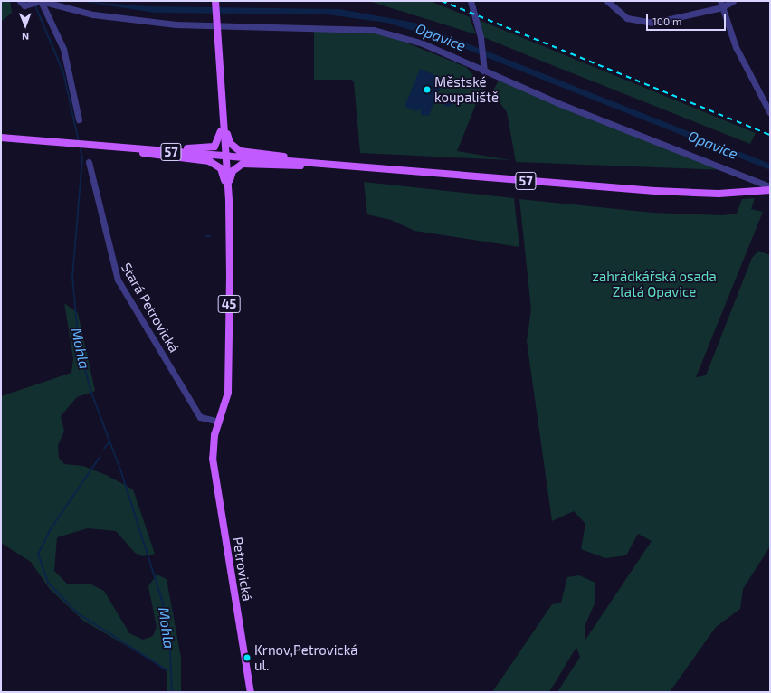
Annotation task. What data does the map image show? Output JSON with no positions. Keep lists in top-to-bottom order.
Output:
{
  "streets": {
    "main road": ["57", "45", "Petrovická"],
    "street": ["Stará Petrovická"]
  },
  "crossings": [
    ["57", "45"],
    ["45", "Stará Petrovická"],
    ["45", "Petrovická"],
    ["Stará Petrovická", "Petrovická"]
  ],
  "water": ["Opavice", "Mohla"],
  "parks": ["zahrádkářská osada Zlatá Opavice"],
  "places": ["Městské koupaliště", "Krnov,Petrovická ul."],
  "scale_bar": "100 m",
  "north": "bottom"
}
